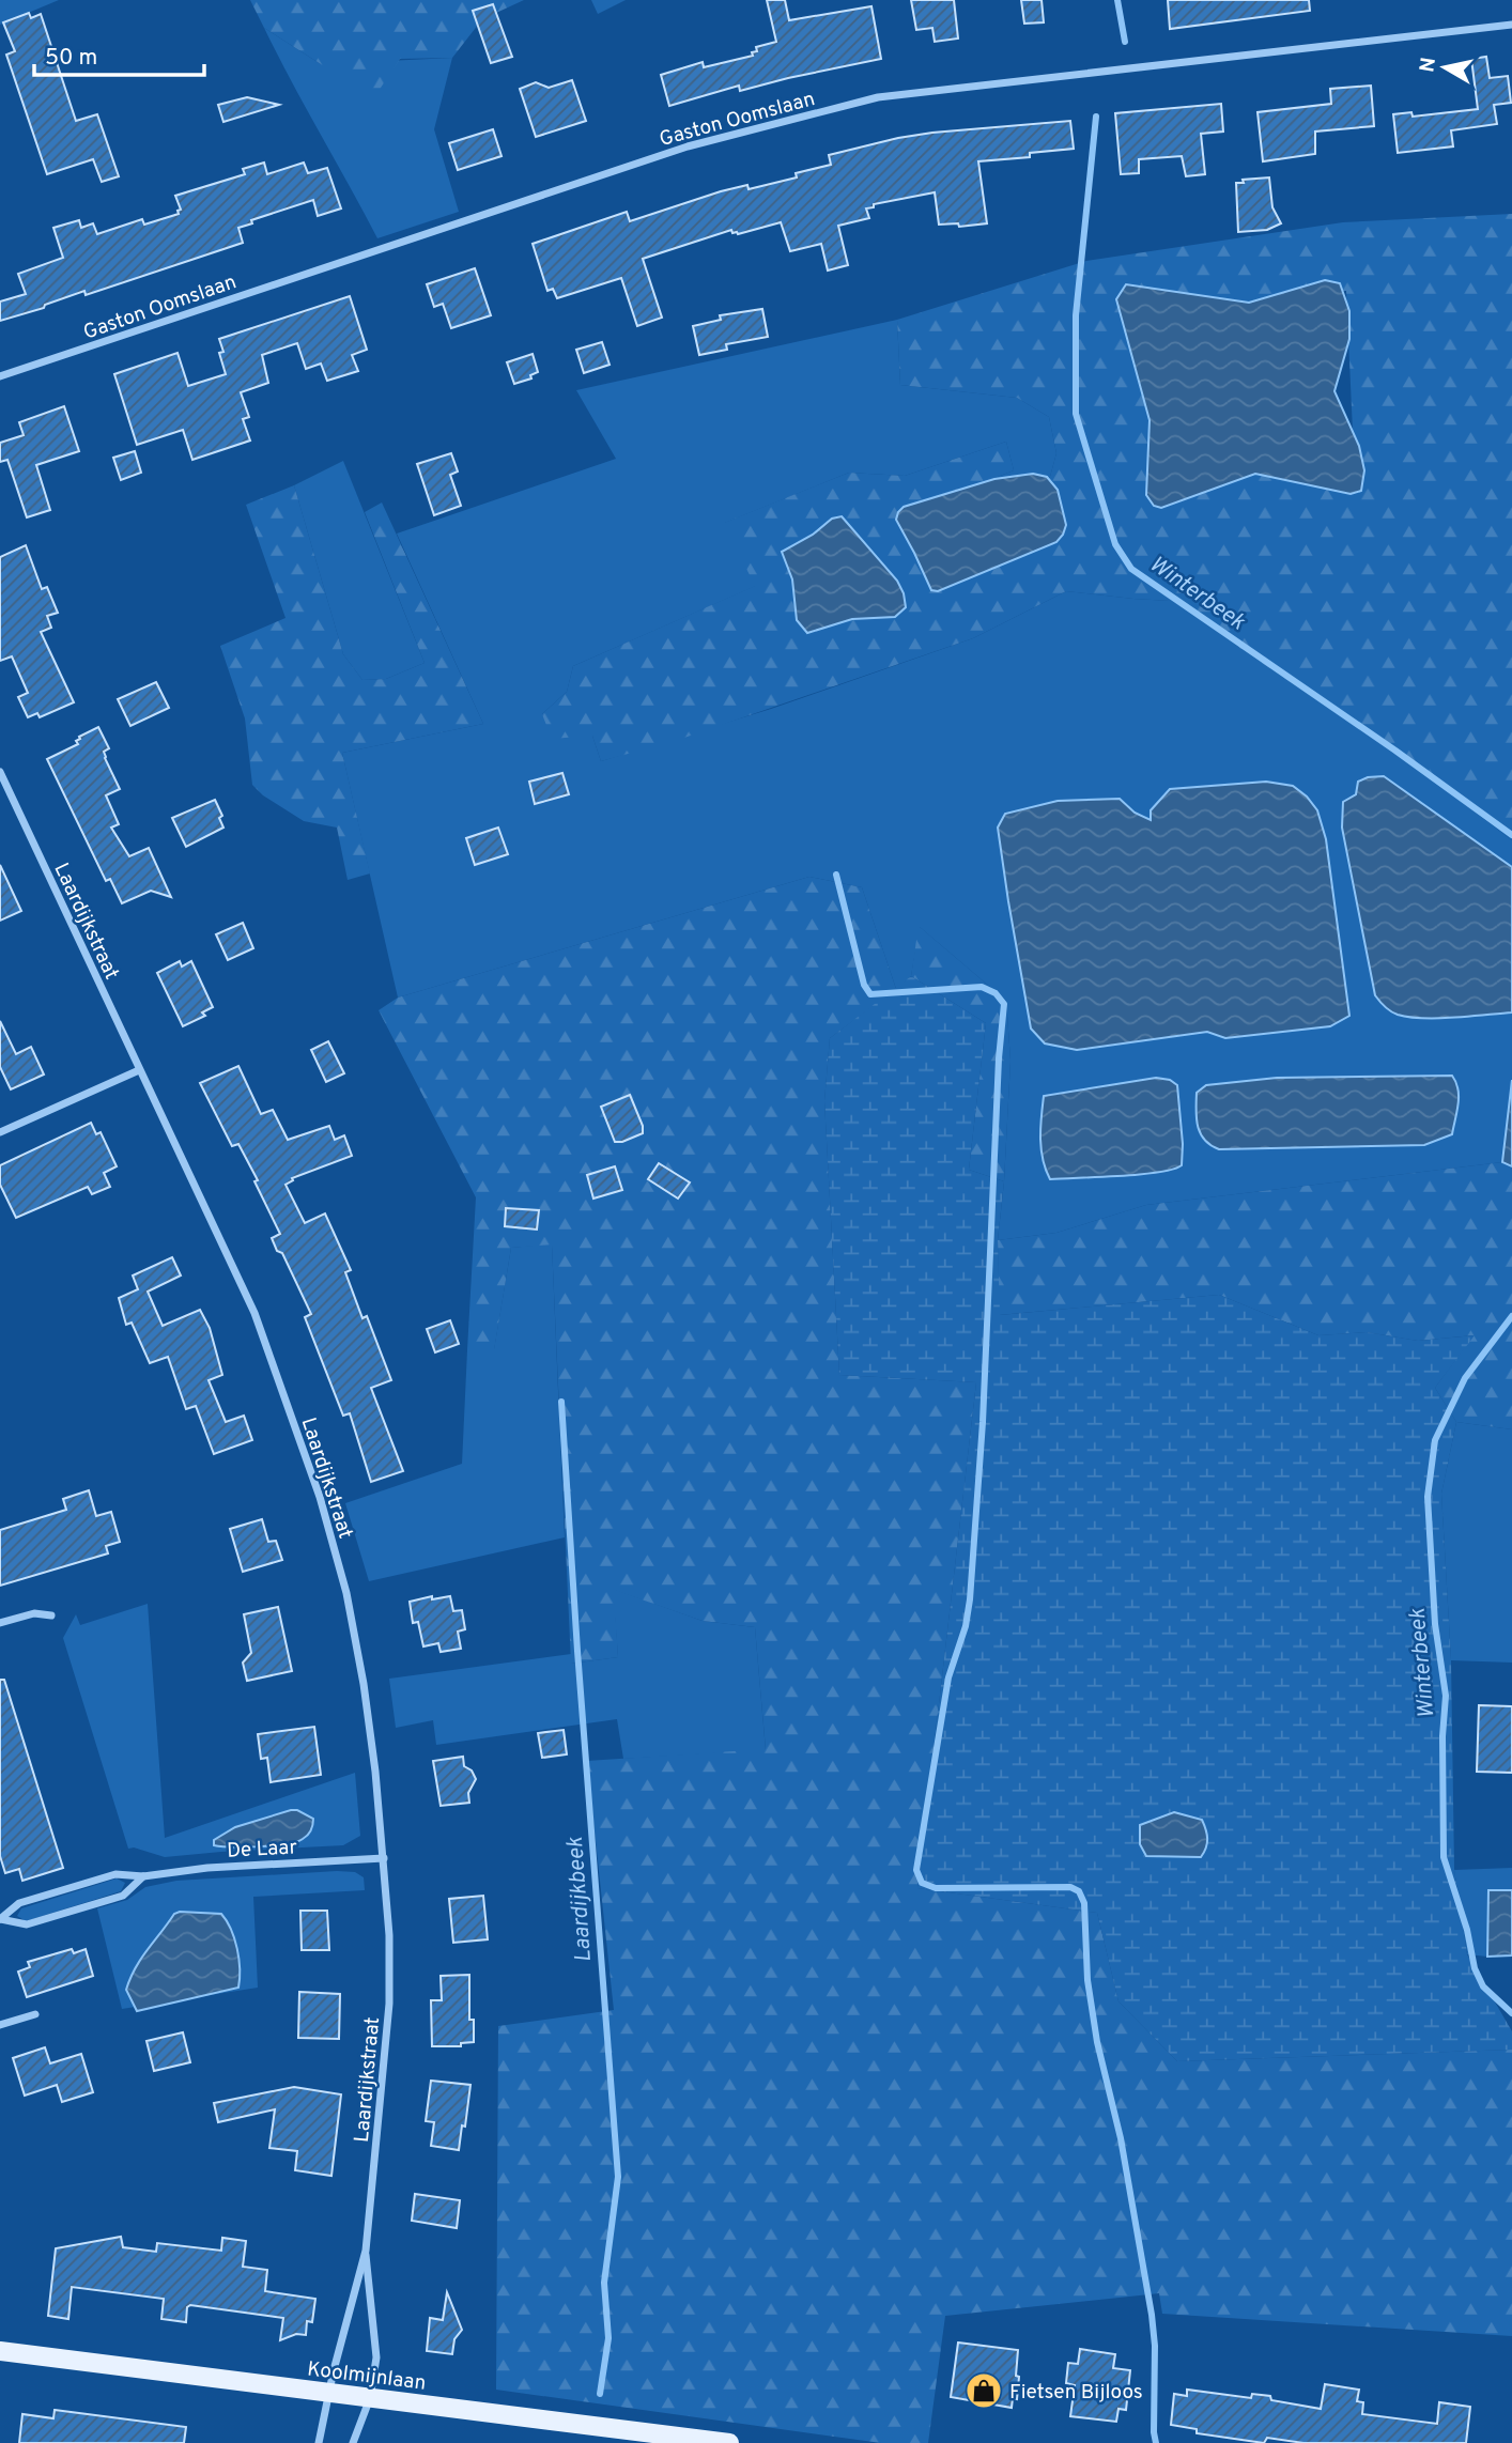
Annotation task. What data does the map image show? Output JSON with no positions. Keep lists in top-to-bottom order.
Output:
{
  "streets": {
    "main road": ["Koolmijnlaan"],
    "street": ["Gaston Oomslaan", "Laardijkstraat", "De Laar"]
  },
  "crossings": [
    ["Laardijkstraat", "De Laar"],
    ["Laardijkstraat", "Koolmijnlaan"]
  ],
  "water": ["Winterbeek", "Laardijkbeek"],
  "places": {
    "shop": ["Fietsen Bijloos"]
  },
  "scale_bar": "50 m",
  "north": "left"
}
